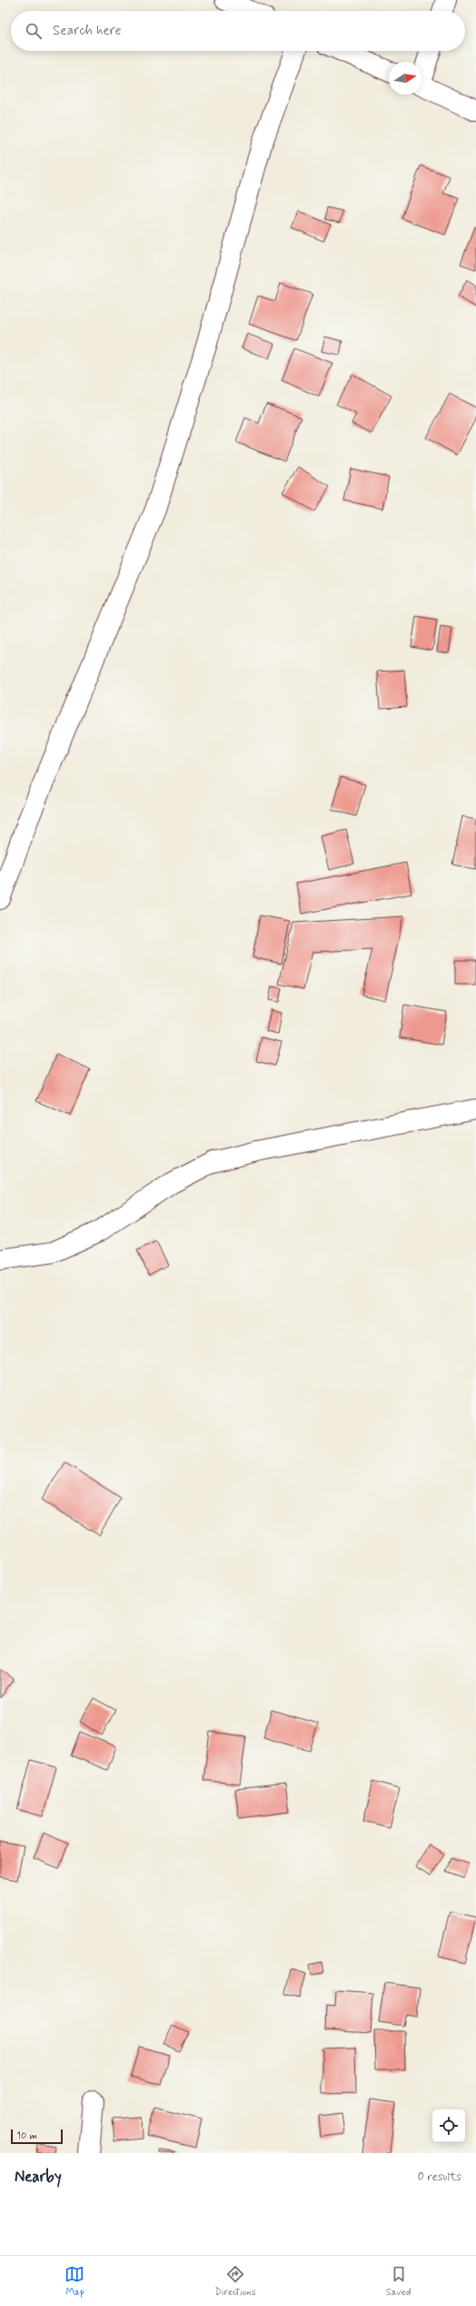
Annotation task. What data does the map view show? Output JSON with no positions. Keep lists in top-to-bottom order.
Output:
{
  "scale_bar": "10 m",
  "north": "right",
  "page": {
    "search": "Search here",
    "scale": "10 m",
    "heading": ["Nearby", "0 results"],
    "nav": ["Map", "Directions", "Saved"]
  }
}
